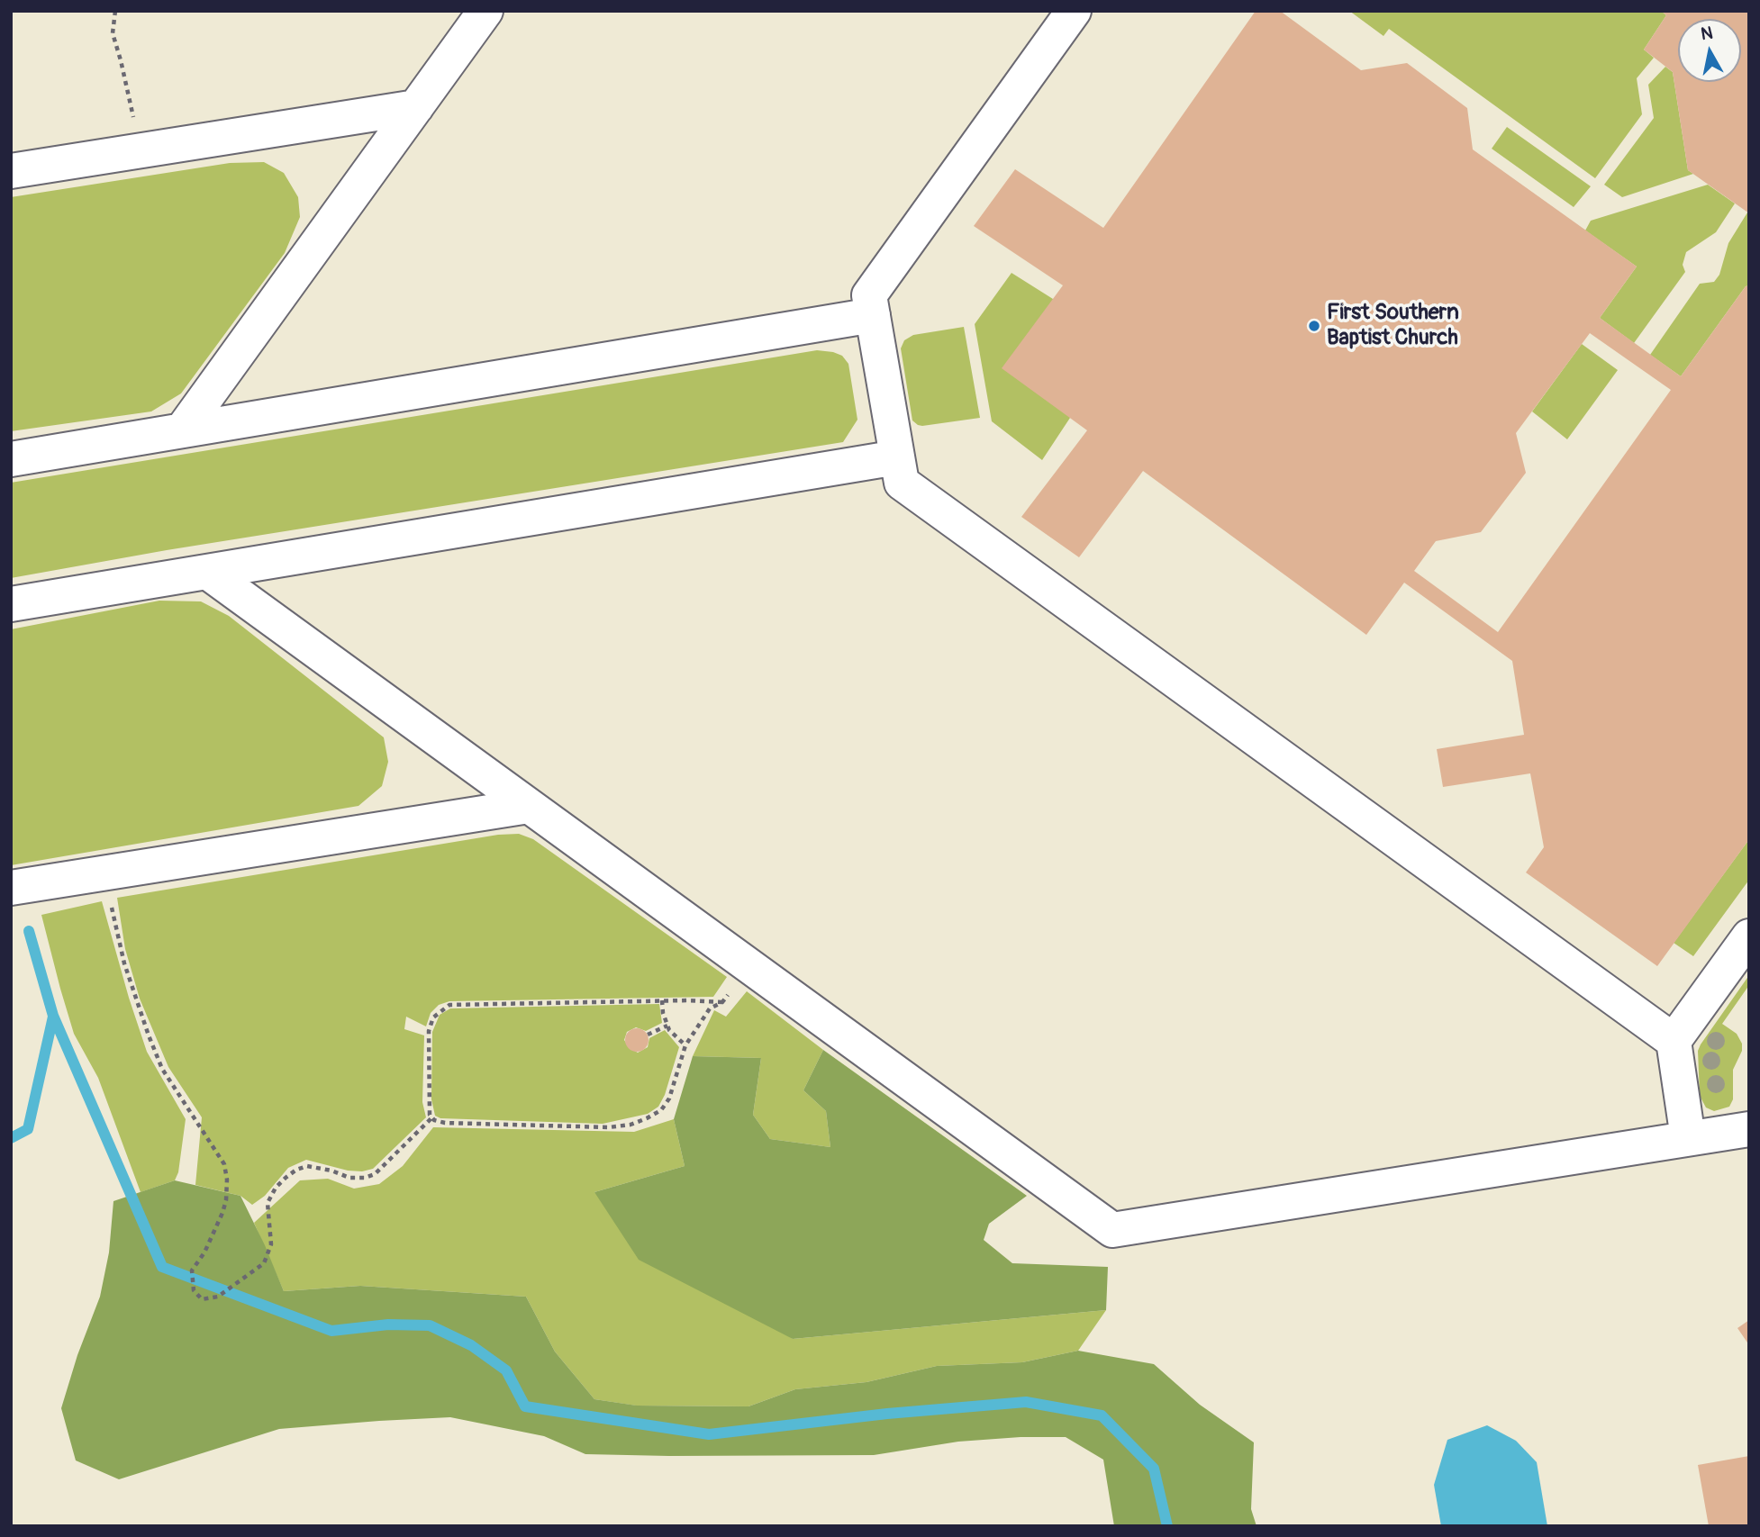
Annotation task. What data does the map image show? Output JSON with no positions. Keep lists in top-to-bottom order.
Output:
{
  "places": ["First Southern Baptist Church"],
  "north": "top"
}
